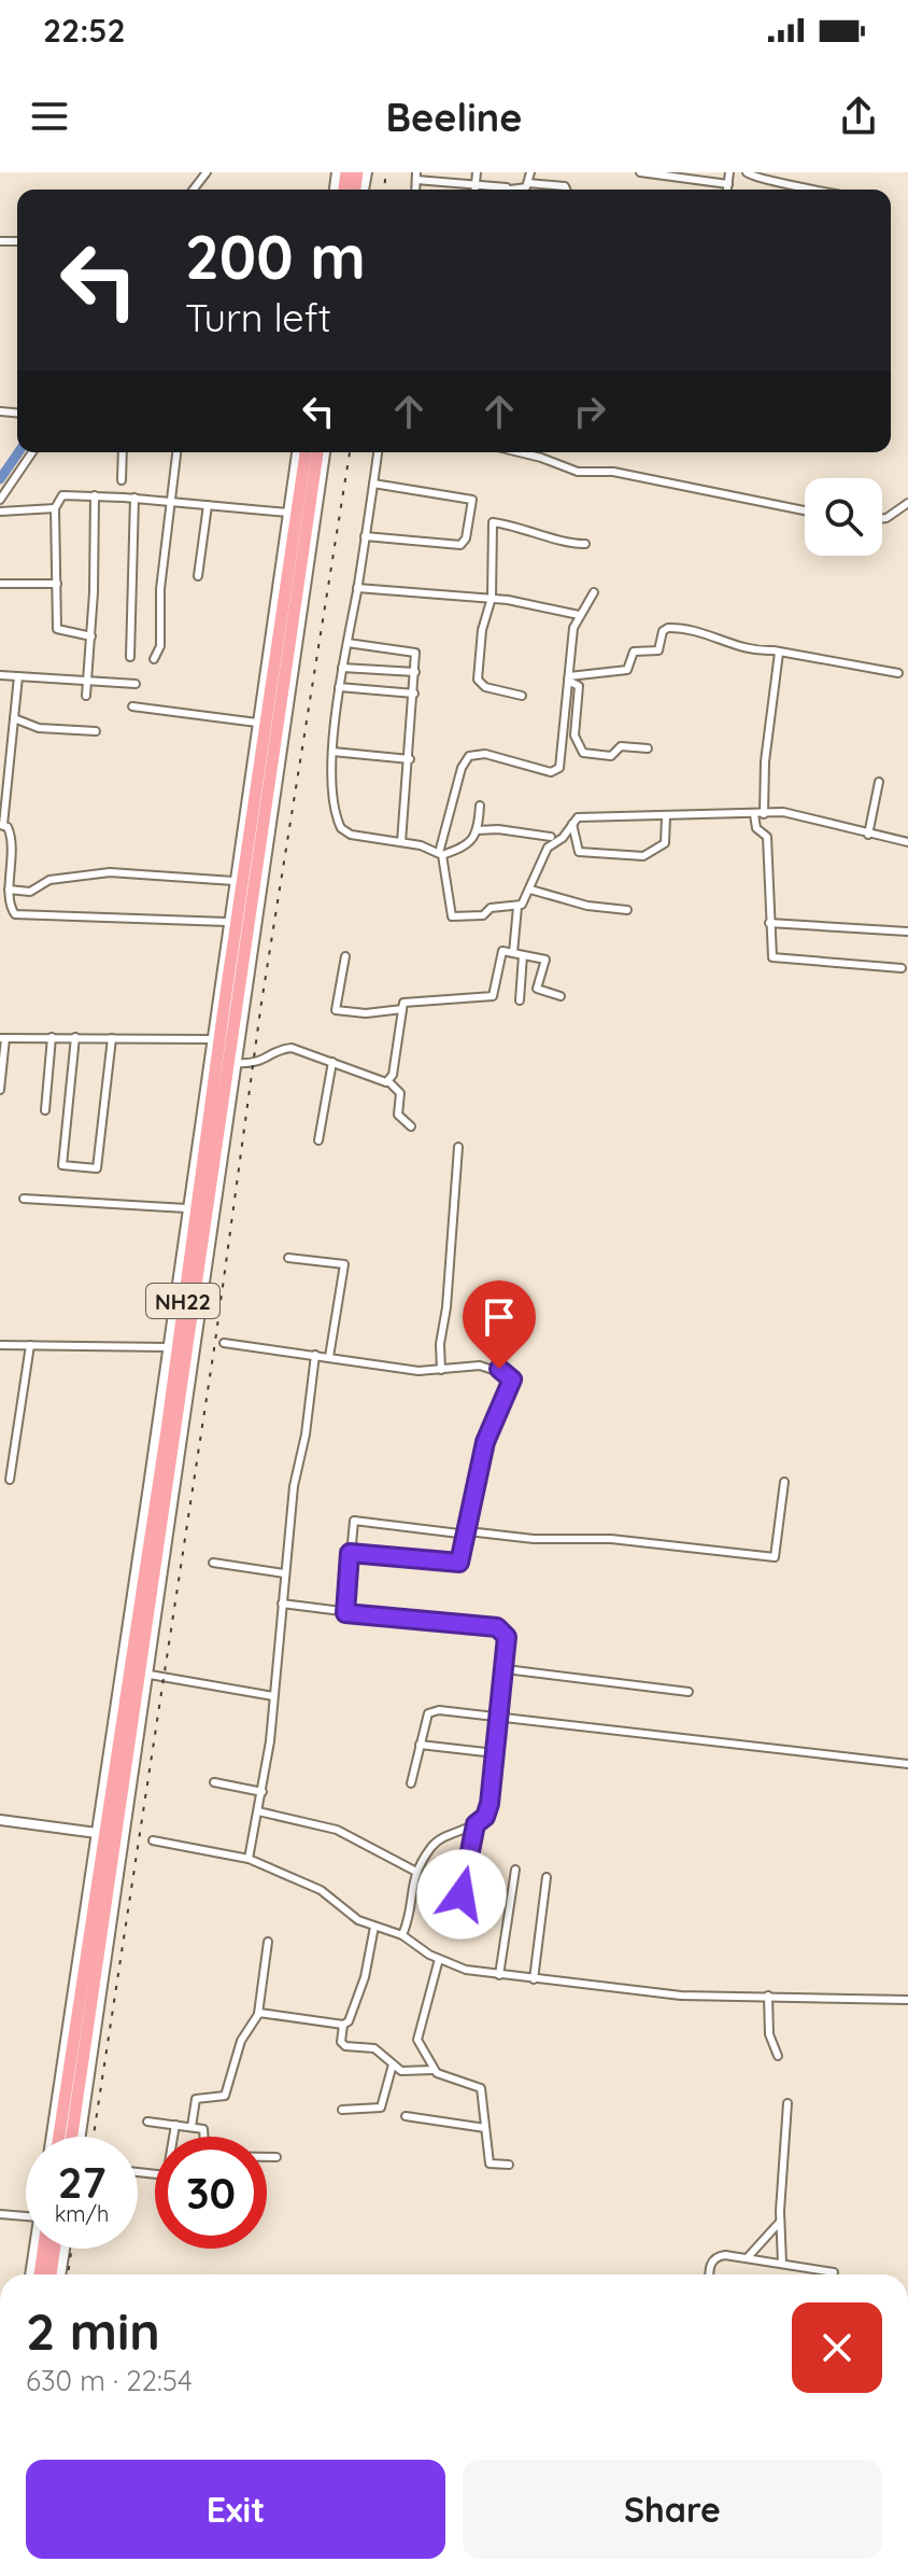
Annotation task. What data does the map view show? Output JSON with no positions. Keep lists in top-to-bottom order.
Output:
{
  "streets": {
    "highway": ["NH22"]
  },
  "page": {
    "status": "22:52",
    "header": "Beeline",
    "turn": ["200 m", "Turn left"],
    "speed": "27 km/h",
    "limit": "30",
    "heading": ["2 min", "630 m · 22:54"],
    "buttons": ["Exit", "Share"]
  }
}
